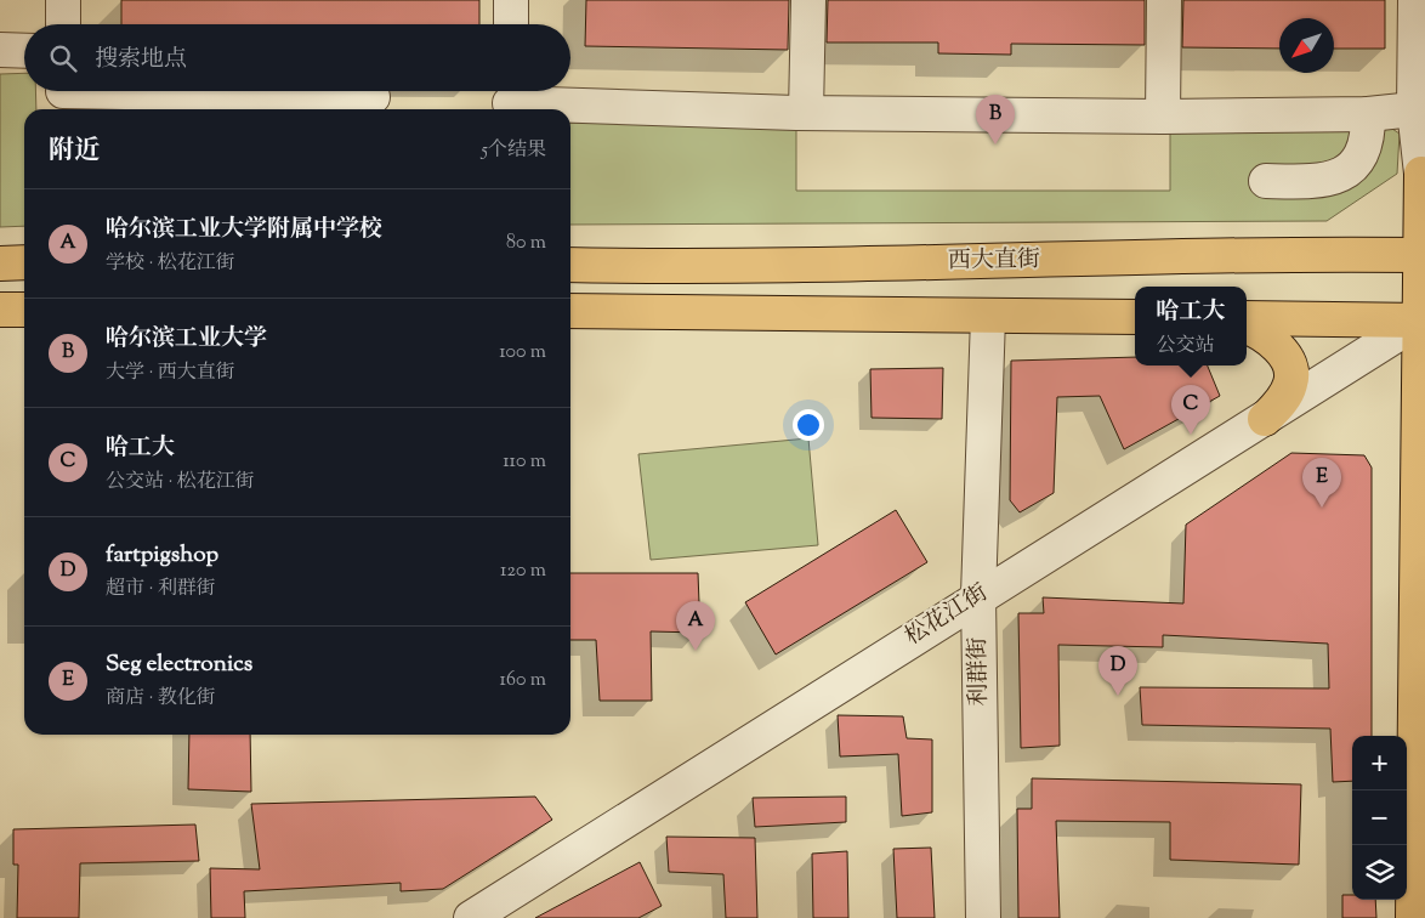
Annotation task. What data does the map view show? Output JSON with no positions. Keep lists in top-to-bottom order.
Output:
{
  "streets": {
    "main road": ["西大直街"],
    "street": ["松花江街", "利群街"]
  },
  "crossings": [
    ["松花江街", "利群街"]
  ],
  "north": "bottom left",
  "page": {
    "search": "搜索地点",
    "pins": [
      "B",
      "C",
      "E",
      "A",
      "D"
    ],
    "heading": ["附近", "5个结果"],
    "list": [
      {
        "mark": "A",
        "name": "哈尔滨工业大学附属中学校",
        "note": "学校 · 松花江街",
        "value": "80 m"
      },
      {
        "mark": "B",
        "name": "哈尔滨工业大学",
        "note": "大学 · 西大直街",
        "value": "100 m"
      },
      {
        "mark": "C",
        "name": "哈工大",
        "note": "公交站 · 松花江街",
        "value": "110 m"
      },
      {
        "mark": "D",
        "name": "fartpigshop",
        "note": "超市 · 利群街",
        "value": "120 m"
      },
      {
        "mark": "E",
        "name": "Seg electronics",
        "note": "商店 · 教化街",
        "value": "160 m"
      }
    ],
    "popup": ["哈工大", "公交站"],
    "map_buttons": ["+", "−"]
  }
}
